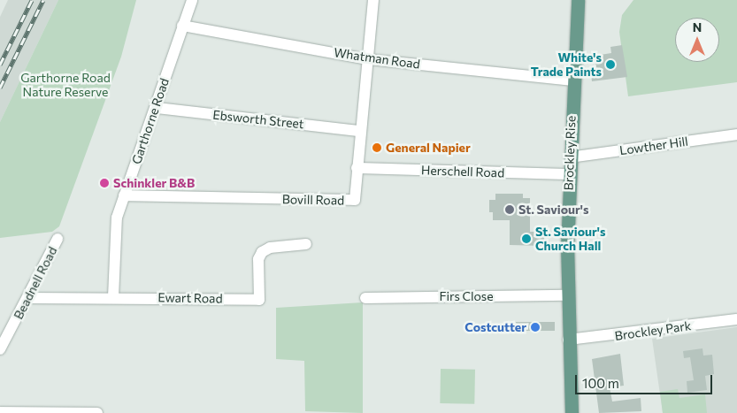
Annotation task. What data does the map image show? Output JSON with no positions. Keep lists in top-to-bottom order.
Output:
{
  "streets": {
    "main road": ["Brockley Rise"],
    "street": [
      "Whatman Road",
      "Ebsworth Street",
      "Garthorne Road",
      "Lowther Hill",
      "Herschell Road",
      "Bovill Road",
      "Beadnell Road",
      "Firs Close",
      "Ewart Road",
      "Brockley Park"
    ]
  },
  "crossings": [
    ["Whatman Road", "Garthorne Road"],
    ["Whatman Road", "Brockley Rise"],
    ["Whatman Road", "Bovill Road"],
    ["Ebsworth Street", "Garthorne Road"],
    ["Ebsworth Street", "Bovill Road"],
    ["Garthorne Road", "Bovill Road"],
    ["Garthorne Road", "Ewart Road"],
    ["Lowther Hill", "Brockley Rise"],
    ["Brockley Rise", "Herschell Road"],
    ["Brockley Rise", "Firs Close"],
    ["Brockley Rise", "Brockley Park"],
    ["Herschell Road", "Bovill Road"],
    ["Beadnell Road", "Ewart Road"]
  ],
  "parks": ["Garthorne Road Nature Reserve"],
  "places": [
    "White's Trade Paints",
    "General Napier",
    "Schinkler B&B",
    "St. Saviour's",
    "St. Saviour's Church Hall",
    "Costcutter"
  ],
  "scale_bar": "100 m",
  "north": "top"
}
